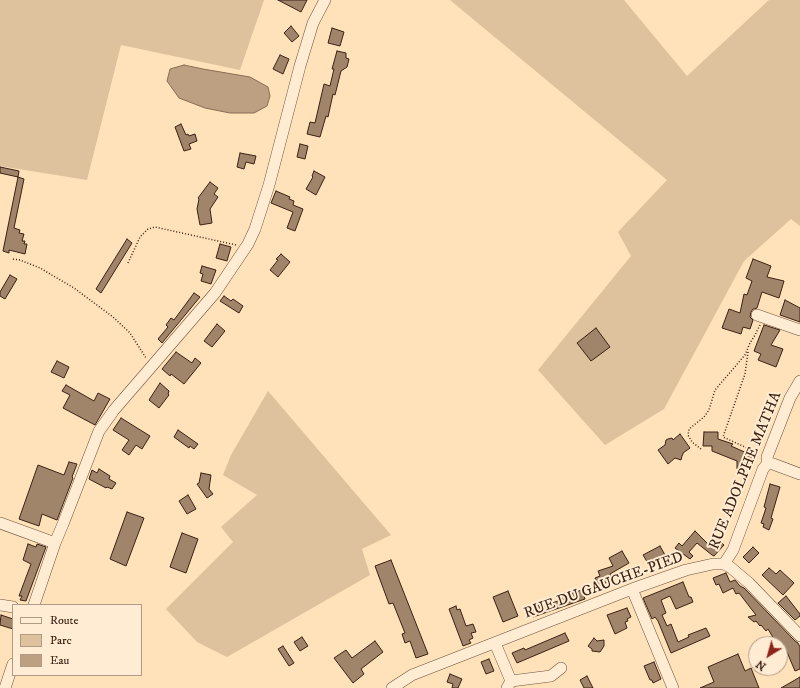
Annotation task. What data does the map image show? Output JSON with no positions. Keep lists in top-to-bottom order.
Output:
{
  "streets": {
    "street": ["RUE ADOLPHE MATHA", "RUE DU GAUCHE-PIED"]
  },
  "crossings": [
    ["RUE ADOLPHE MATHA", "RUE DU GAUCHE-PIED"]
  ],
  "legend": ["Route", "Parc", "Eau"],
  "north": "bottom left"
}
